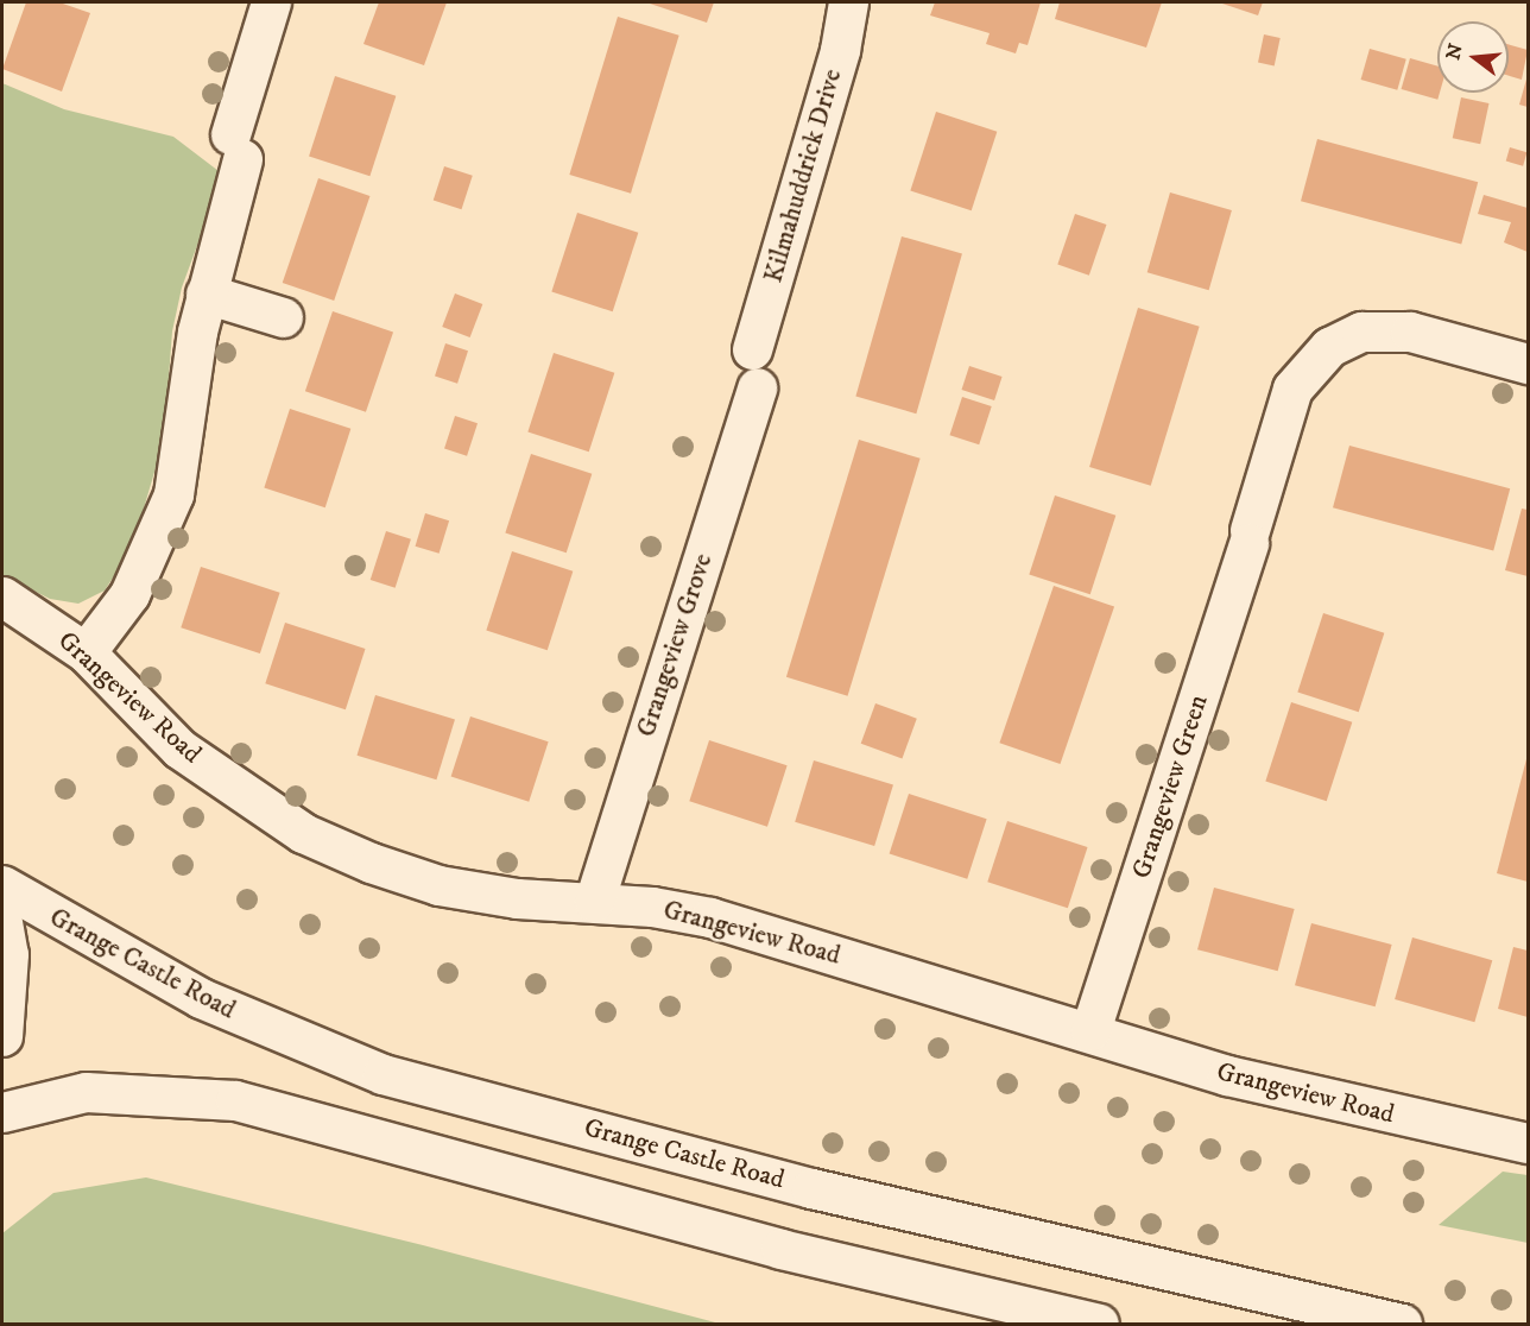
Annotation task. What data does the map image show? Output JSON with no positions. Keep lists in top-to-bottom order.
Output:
{
  "streets": {
    "street": [
      "Kilmahuddrick Drive",
      "Grangeview Grove",
      "Grangeview Road",
      "Grangeview Green",
      "Grange Castle Road"
    ]
  },
  "crossings": [
    ["Grangeview Grove", "Grangeview Road"],
    ["Grangeview Road", "Grangeview Green"]
  ],
  "north": "left"
}
